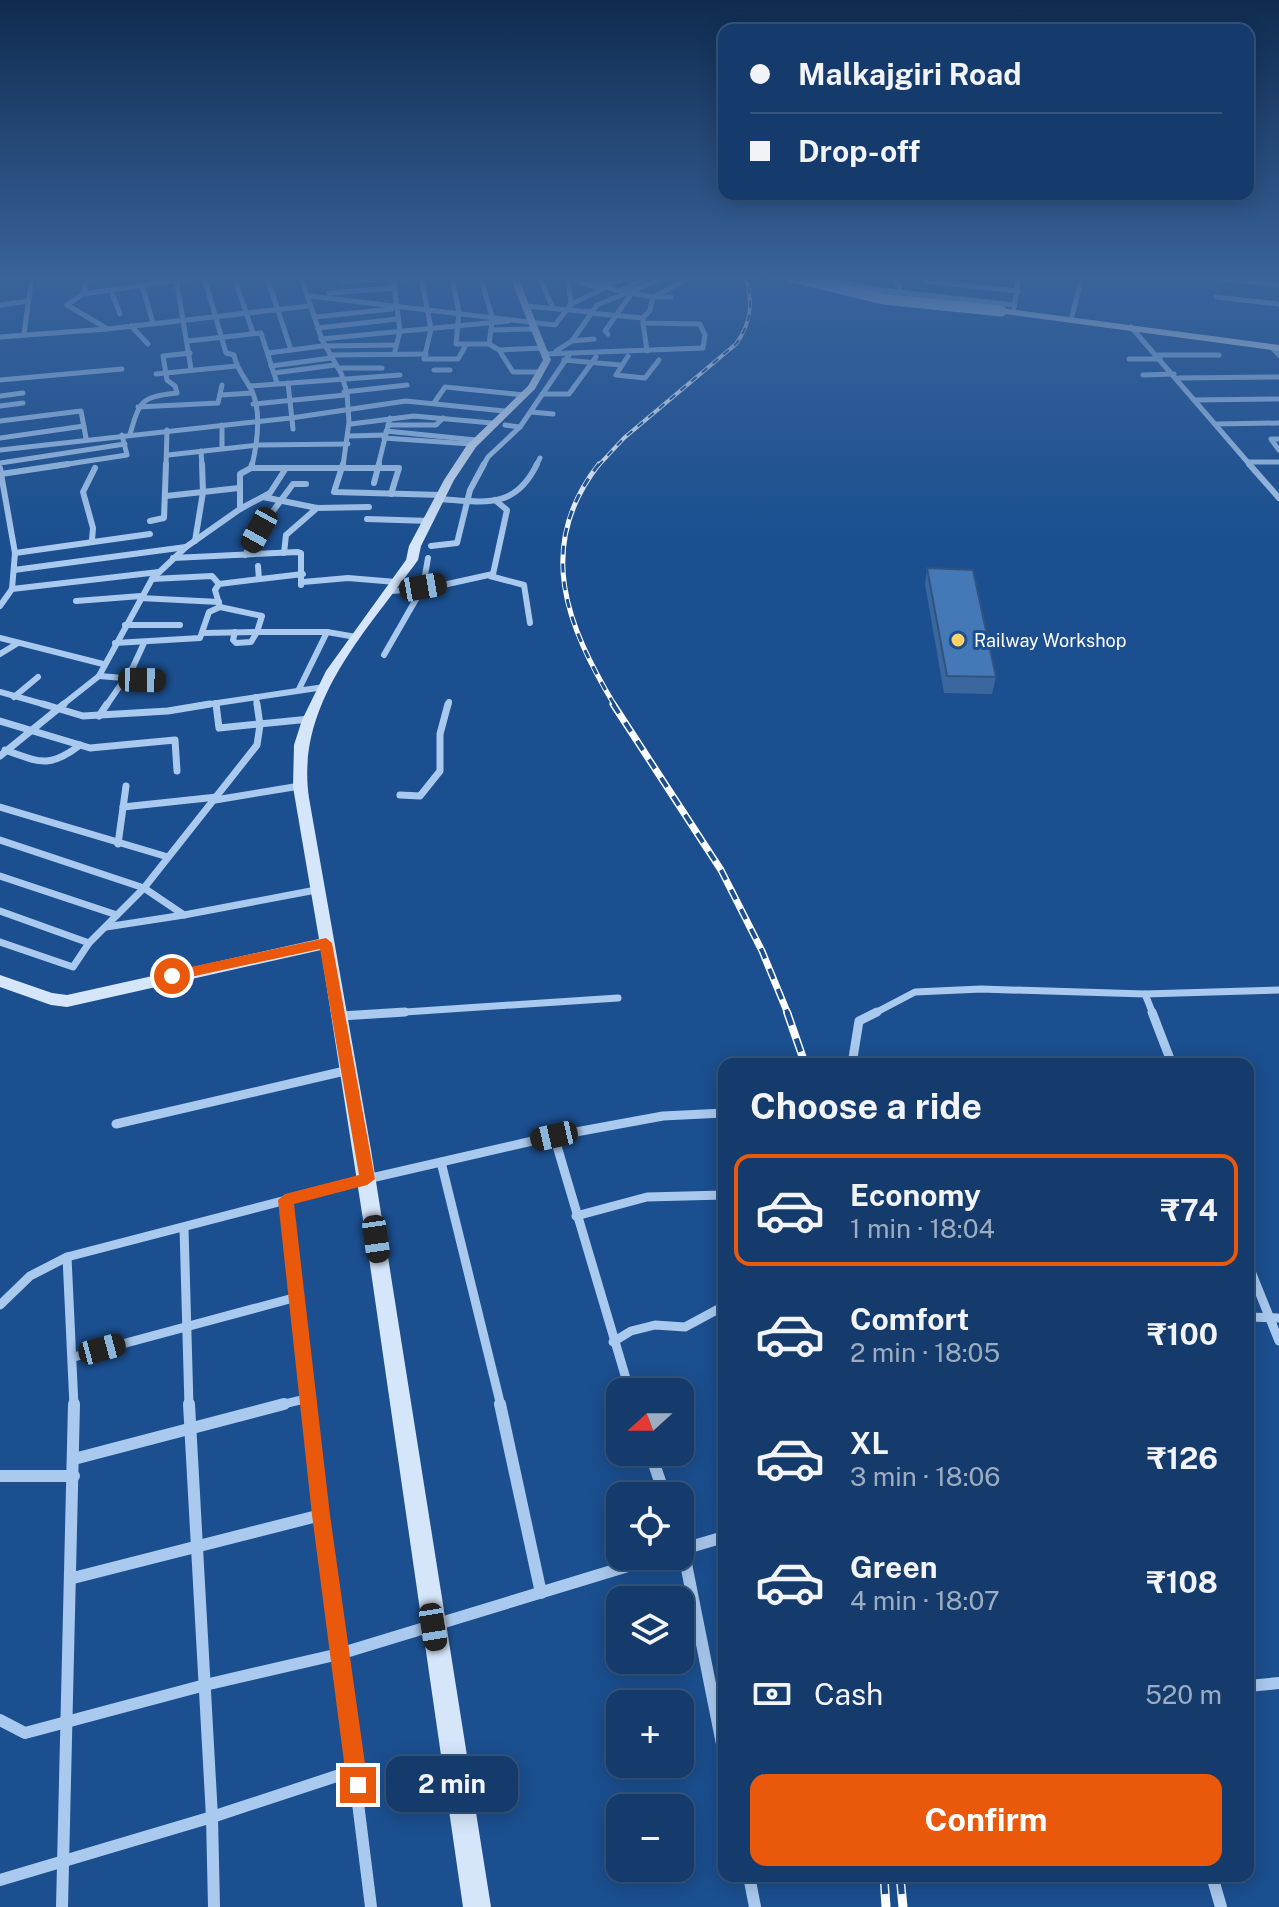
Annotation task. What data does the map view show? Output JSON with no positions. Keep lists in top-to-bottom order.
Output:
{
  "places": ["Railway Workshop"],
  "north": "left",
  "page": {
    "banner": ["Malkajgiri Road", "Drop-off"],
    "heading": "Choose a ride",
    "list": [
      {
        "name": "Economy",
        "note": "1 min · 18:04",
        "value": "₹74"
      },
      {
        "name": "Comfort",
        "note": "2 min · 18:05",
        "value": "₹100"
      },
      {
        "name": "XL",
        "note": "3 min · 18:06",
        "value": "₹126"
      },
      {
        "name": "Green",
        "note": "4 min · 18:07",
        "value": "₹108"
      }
    ],
    "map_buttons": ["+", "−"],
    "pay": ["Cash", "520 m"],
    "bubble": "2 min",
    "buttons": "Confirm"
  }
}
